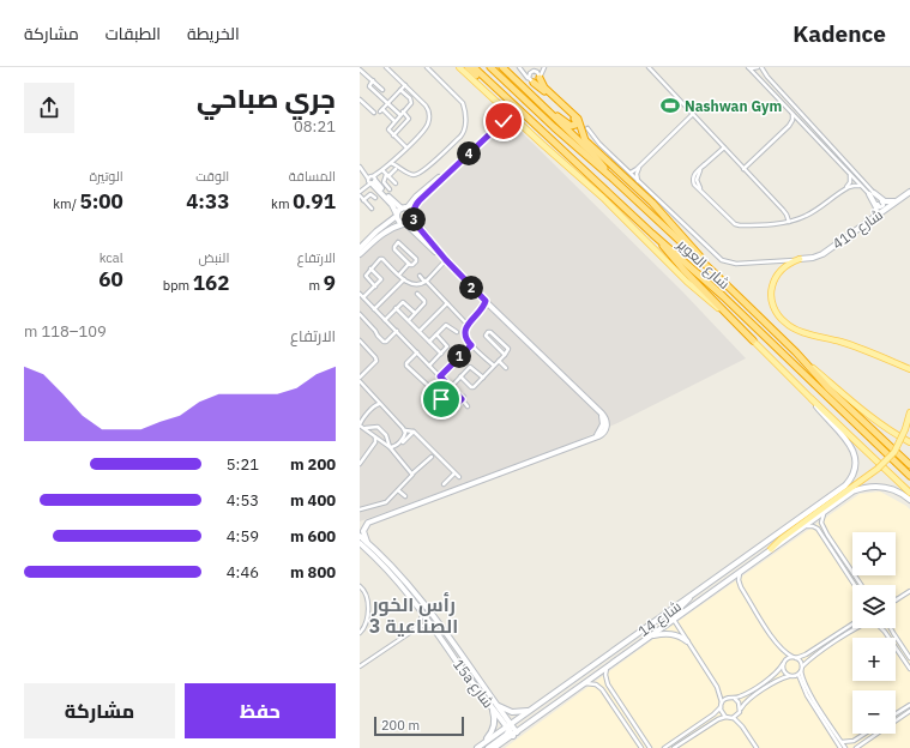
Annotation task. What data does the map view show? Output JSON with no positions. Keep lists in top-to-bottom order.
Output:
{
  "streets": {
    "highway": ["شارع العوير"],
    "main road": ["شارع 410", "شارع 14", "15a شارع"]
  },
  "crossings": [
    ["شارع 14", "15a شارع"]
  ],
  "districts": ["رأس الخور الصناعية 3"],
  "places": {
    "sports": ["Nashwan Gym"]
  },
  "scale_bar": "200 m",
  "page": {
    "header": "Kadence",
    "nav": ["الخريطة", "الطبقات", "مشاركة"],
    "heading": ["جري صباحي", "08:21"],
    "pins": [
      "4",
      "3",
      "2",
      "1"
    ],
    "stats": [
      ["المسافة", "0.91 km"],
      ["الوقت", "4:33"],
      ["الوتيرة", "5:00 /km"],
      ["الارتفاع", "9 m"],
      ["النبض", "162 bpm"],
      ["kcal", "60"]
    ],
    "chart": ["الارتفاع", "109–118 m"],
    "list": [
      {
        "name": "200 m",
        "note": "5:21"
      },
      {
        "name": "400 m",
        "note": "4:53"
      },
      {
        "name": "600 m",
        "note": "4:59"
      },
      {
        "name": "800 m",
        "note": "4:46"
      }
    ],
    "map_buttons": ["+", "−"],
    "buttons": ["حفظ", "مشاركة"],
    "scale": "200 m"
  }
}
